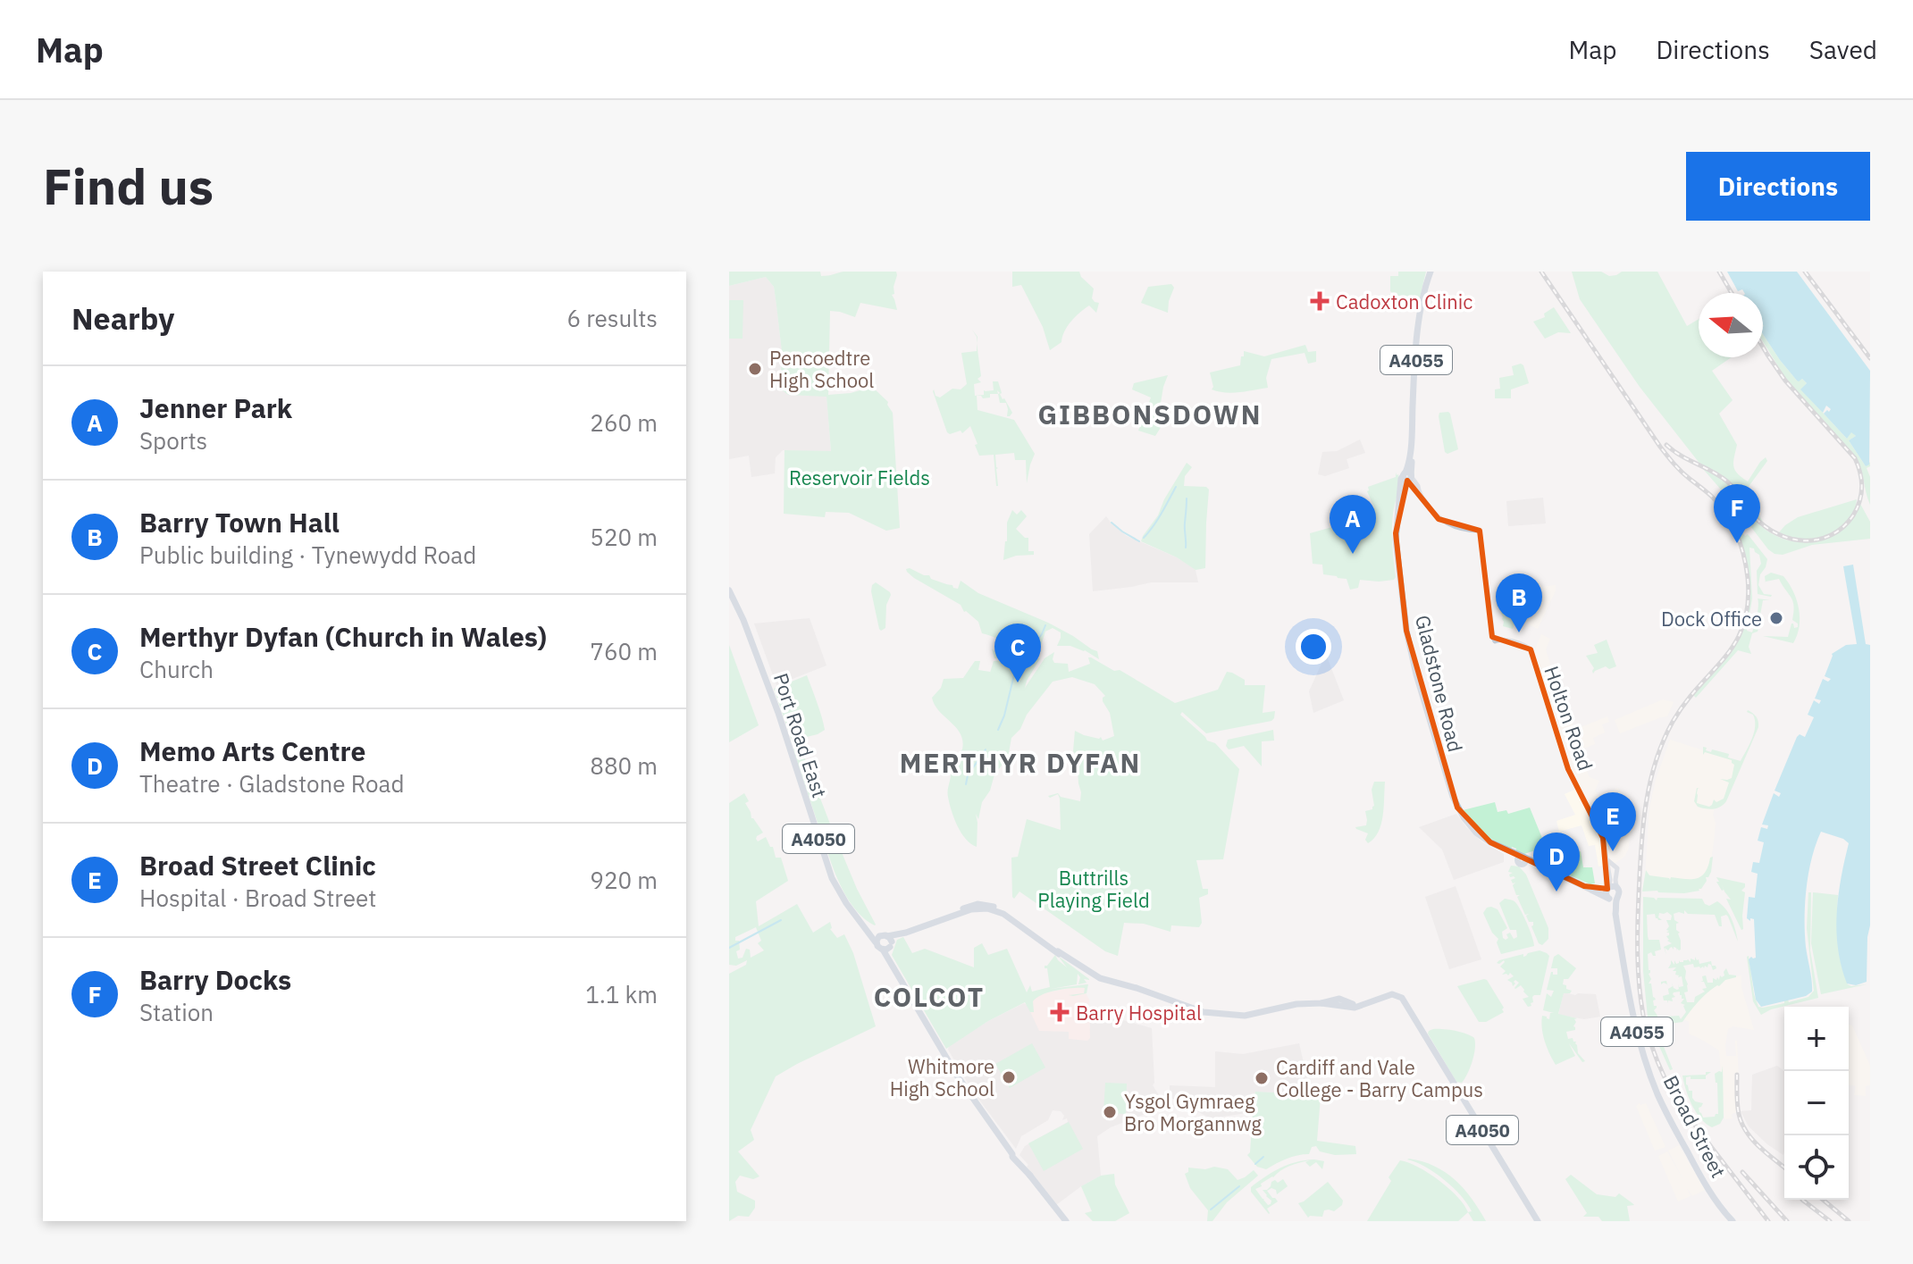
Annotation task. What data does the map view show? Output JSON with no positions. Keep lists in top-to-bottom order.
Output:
{
  "streets": {
    "main road": [
      "A4055",
      "Gladstone Road",
      "Holton Road",
      "Port Road East",
      "A4050",
      "Broad Street"
    ]
  },
  "crossings": [
    ["Gladstone Road", "Holton Road"],
    ["Gladstone Road", "Broad Street"],
    ["Holton Road", "Broad Street"],
    ["Port Road East", "A4050"]
  ],
  "districts": ["GIBBONSDOWN", "MERTHYR DYFAN", "COLCOT"],
  "parks": ["Reservoir Fields", "Buttrills Playing Field"],
  "places": {
    "health": ["Cadoxton Clinic", "Barry Hospital"],
    "other": [
      "Pencoedtre High School",
      "Dock Office",
      "Whitmore High School",
      "Cardiff and Vale College - Barry Campus",
      "Ysgol Gymraeg Bro Morgannwg"
    ]
  },
  "north": "left",
  "page": {
    "header": "Map",
    "nav": ["Map", "Directions", "Saved"],
    "buttons": "Directions",
    "title": "Find us",
    "heading": ["Nearby", "6 results"],
    "list": [
      {
        "mark": "A",
        "name": "Jenner Park",
        "note": "Sports",
        "value": "260 m"
      },
      {
        "mark": "B",
        "name": "Barry Town Hall",
        "note": "Public building · Tynewydd Road",
        "value": "520 m"
      },
      {
        "mark": "C",
        "name": "Merthyr Dyfan (Church in Wales)",
        "note": "Church",
        "value": "760 m"
      },
      {
        "mark": "D",
        "name": "Memo Arts Centre",
        "note": "Theatre · Gladstone Road",
        "value": "880 m"
      },
      {
        "mark": "E",
        "name": "Broad Street Clinic",
        "note": "Hospital · Broad Street",
        "value": "920 m"
      },
      {
        "mark": "F",
        "name": "Barry Docks",
        "note": "Station",
        "value": "1.1 km"
      }
    ],
    "pins": [
      "F",
      "A",
      "B",
      "C",
      "E",
      "D"
    ],
    "map_buttons": ["+", "−"]
  }
}
